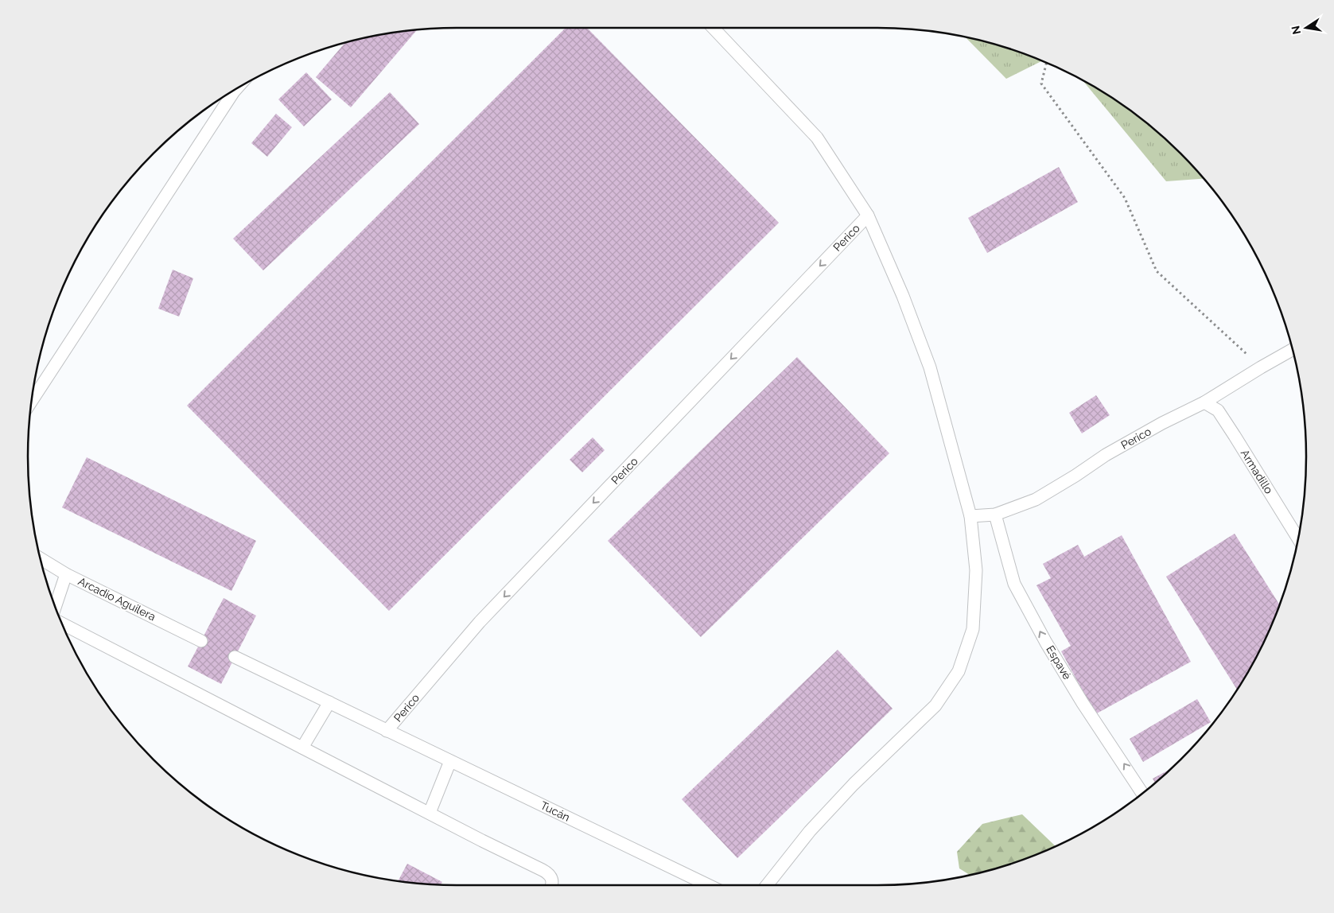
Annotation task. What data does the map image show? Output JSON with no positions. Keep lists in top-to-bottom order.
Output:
{
  "streets": {
    "lane": [
      "Perico",
      "Armadillo",
      "Arcadio Aguilera",
      "Espavé",
      "Tucán"
    ]
  },
  "crossings": [
    ["Perico", "Armadillo"],
    ["Perico", "Espavé"],
    ["Perico", "Tucán"]
  ],
  "one_way": ["Perico", "Espavé"],
  "north": "left"
}
